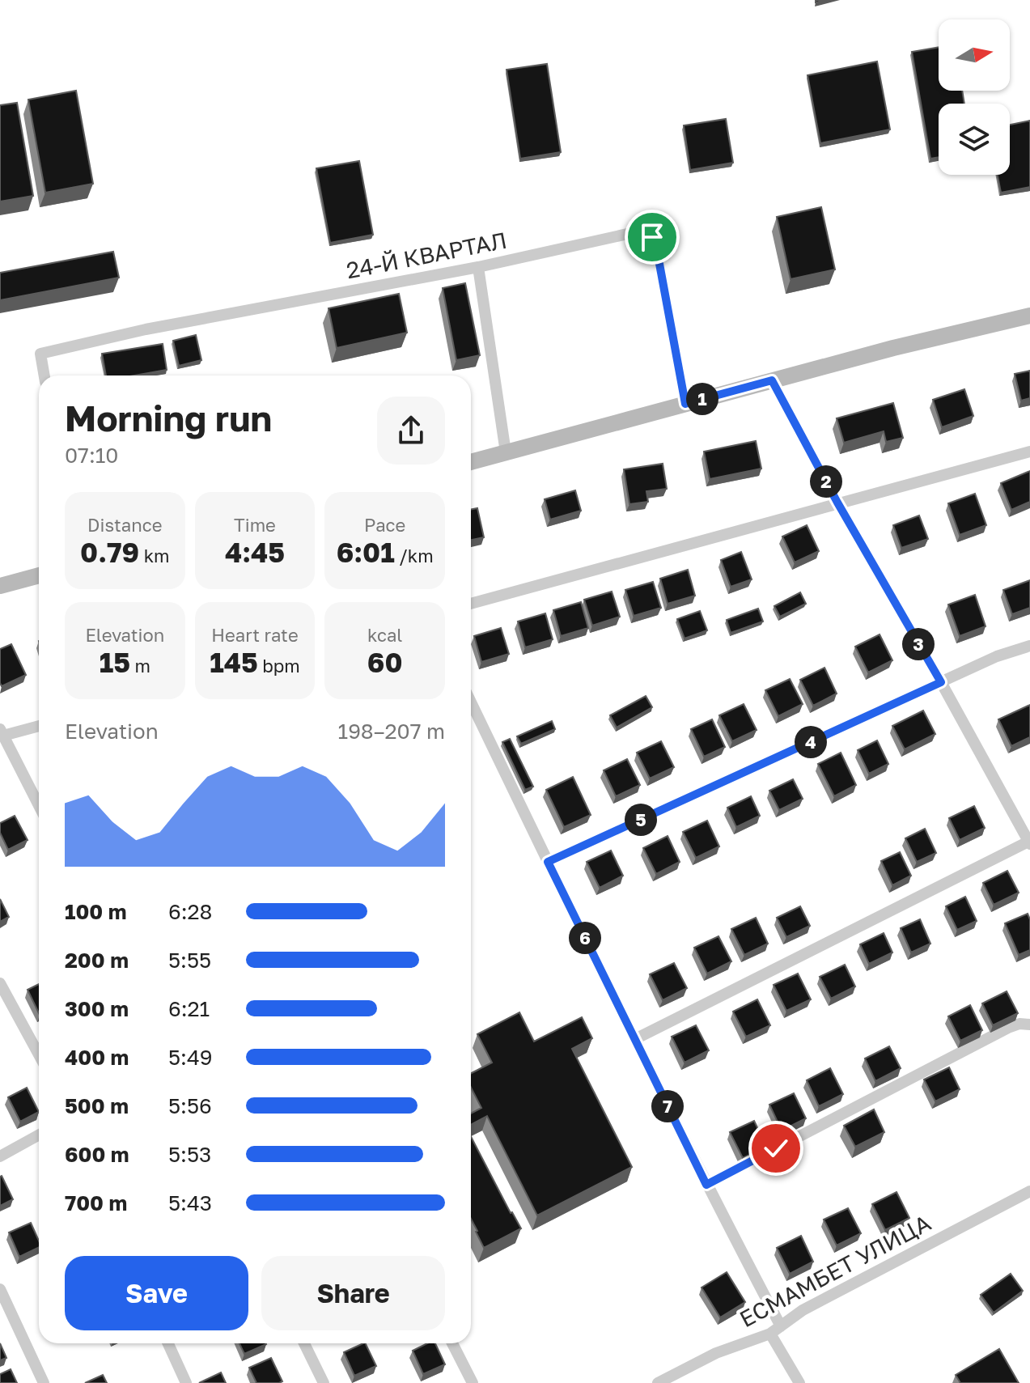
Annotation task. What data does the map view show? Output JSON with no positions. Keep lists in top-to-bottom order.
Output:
{
  "streets": {
    "street": ["24-Й КВАРТАЛ", "ЕСМАМБЕТ УЛИЦА"]
  },
  "north": "right",
  "page": {
    "heading": ["Morning run", "07:10"],
    "pins": [
      "1",
      "2",
      "3",
      "4",
      "5",
      "6",
      "7"
    ],
    "stats": [
      ["Distance", "0.79 km"],
      ["Time", "4:45"],
      ["Pace", "6:01 /km"],
      ["Elevation", "15 m"],
      ["Heart rate", "145 bpm"],
      ["kcal", "60"]
    ],
    "chart": ["Elevation", "198–207 m"],
    "list": [
      {
        "name": "100 m",
        "note": "6:28"
      },
      {
        "name": "200 m",
        "note": "5:55"
      },
      {
        "name": "300 m",
        "note": "6:21"
      },
      {
        "name": "400 m",
        "note": "5:49"
      },
      {
        "name": "500 m",
        "note": "5:56"
      },
      {
        "name": "600 m",
        "note": "5:53"
      },
      {
        "name": "700 m",
        "note": "5:43"
      }
    ],
    "buttons": ["Save", "Share"]
  }
}
